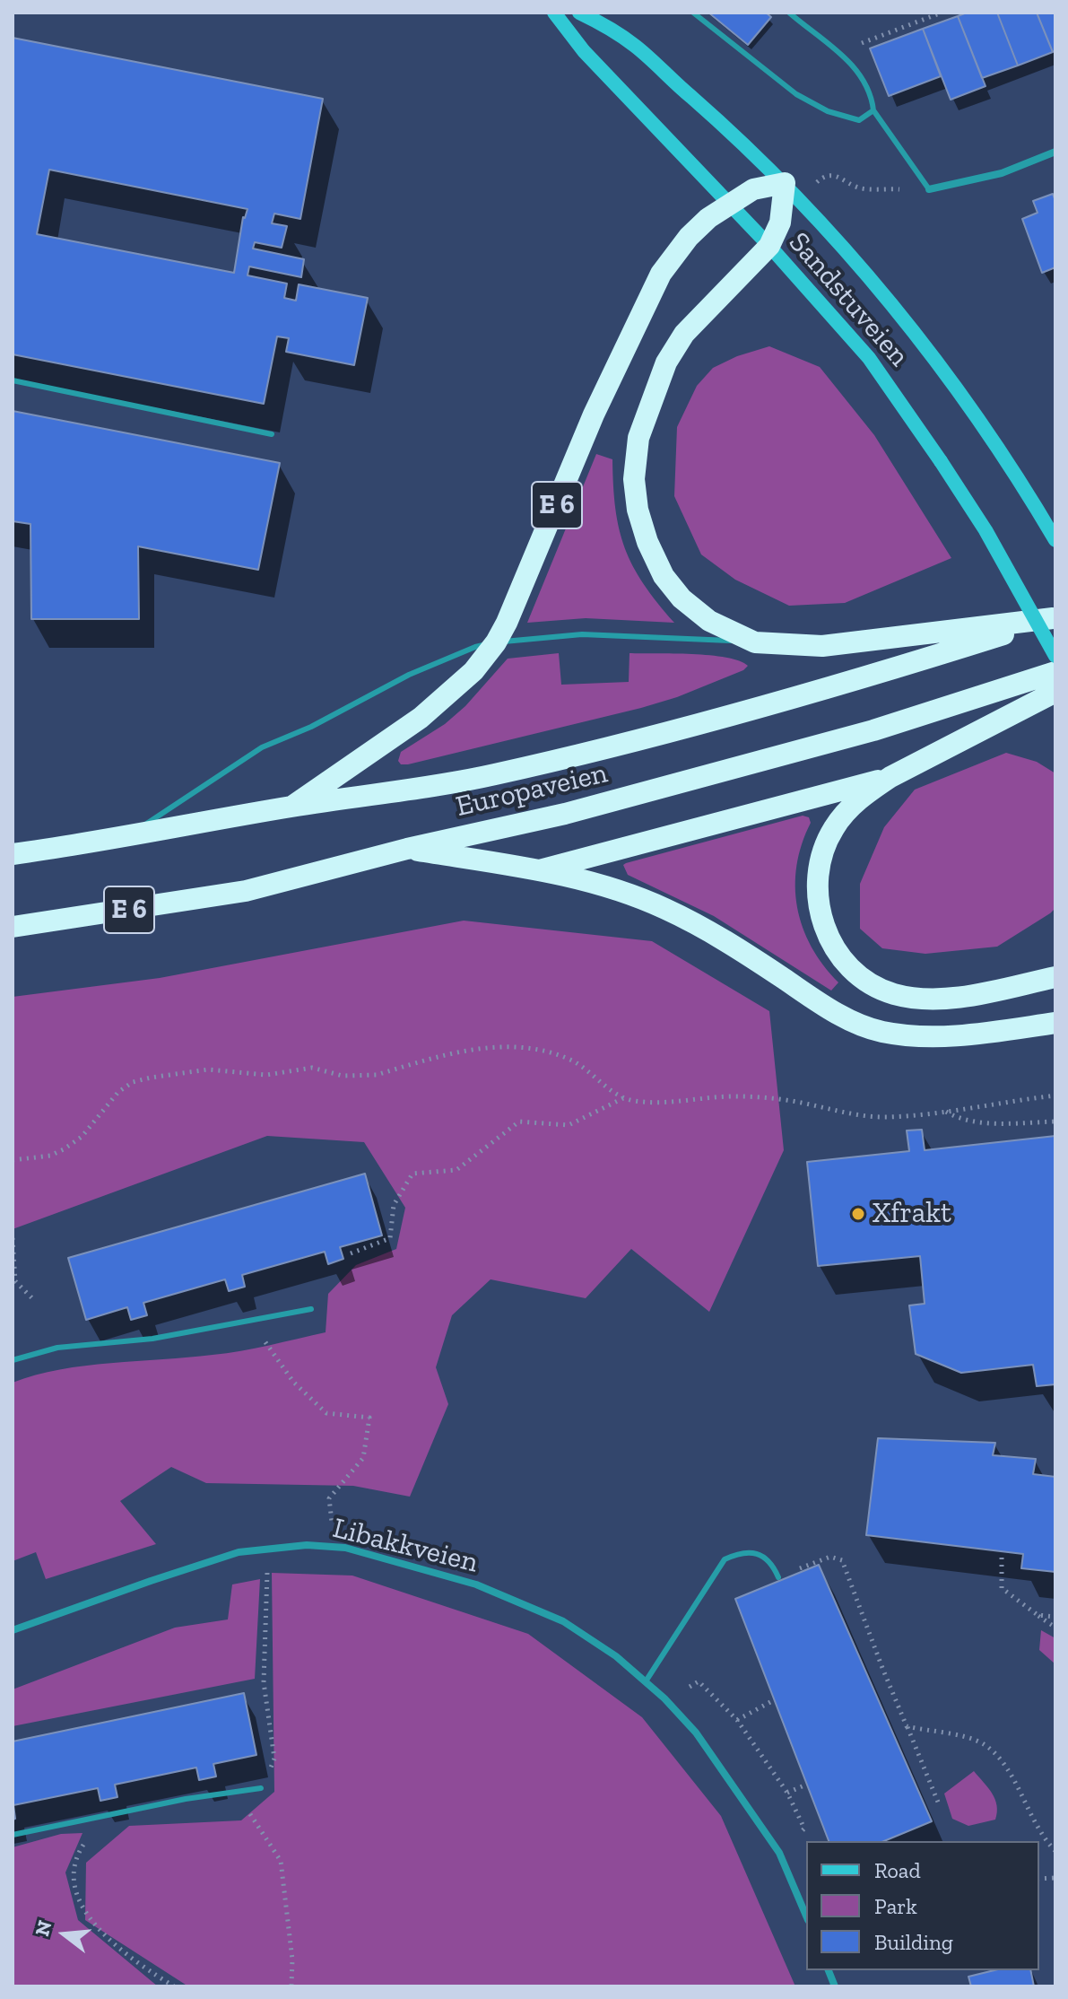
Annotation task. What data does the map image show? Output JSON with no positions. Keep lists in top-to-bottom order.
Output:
{
  "streets": {
    "highway": ["E 6", "Europaveien"],
    "main road": ["Sandstuveien"],
    "street": ["Libakkveien"]
  },
  "crossings": [
    ["Sandstuveien", "E 6"],
    ["E 6", "Europaveien"]
  ],
  "places": ["Xfrakt"],
  "legend": ["Road", "Park", "Building"],
  "north": "left"
}
